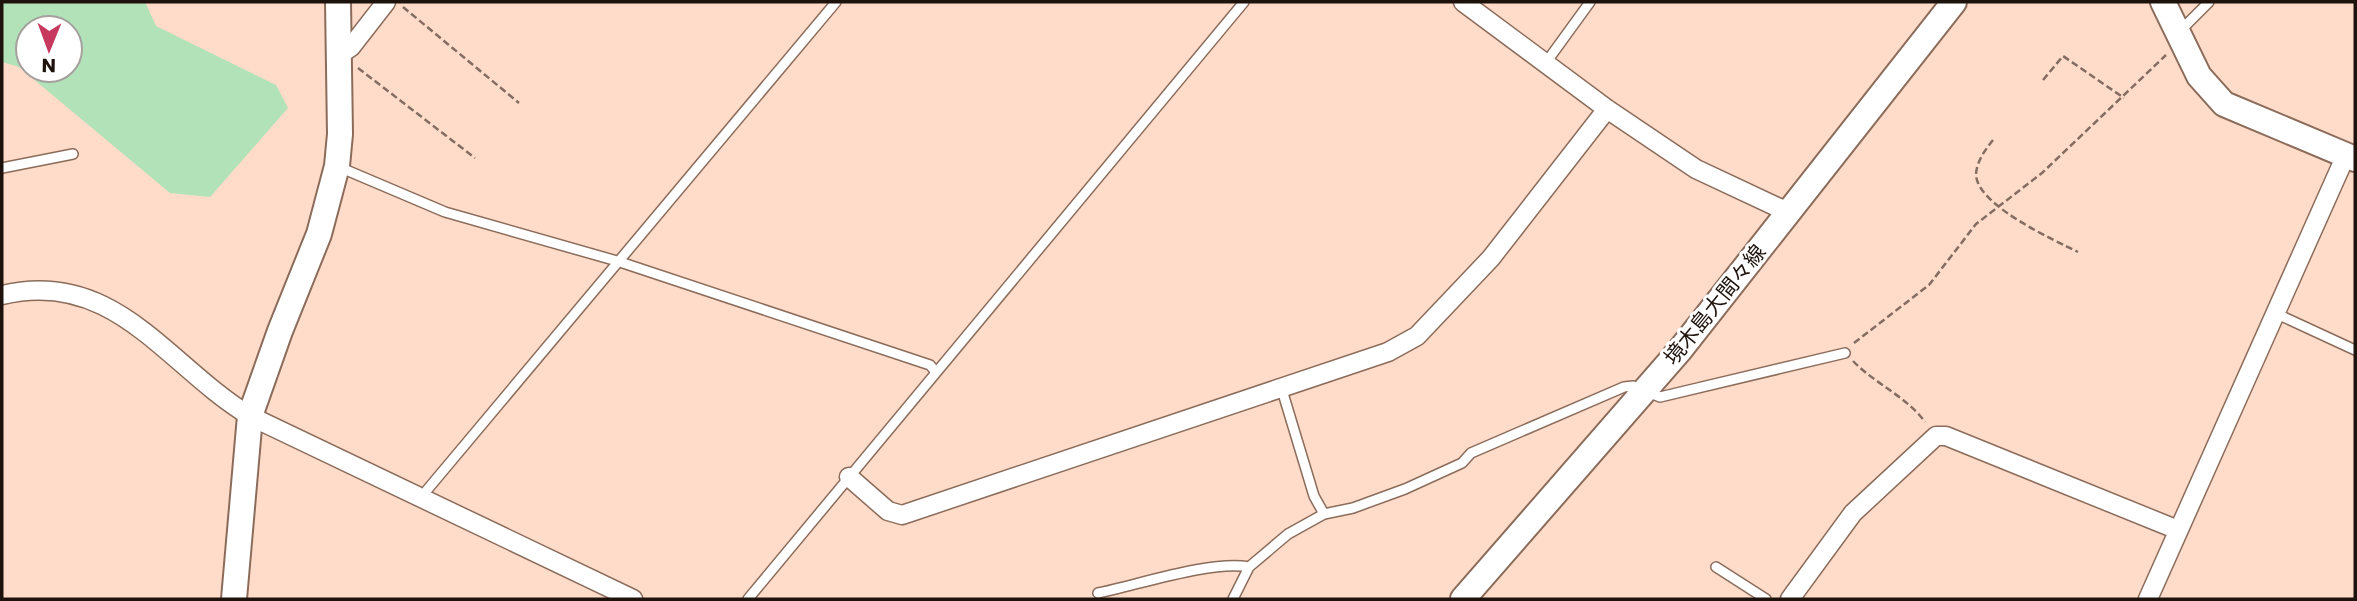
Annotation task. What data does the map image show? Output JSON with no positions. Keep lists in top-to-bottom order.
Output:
{
  "streets": {
    "street": ["境木島大間々線"]
  },
  "north": "bottom"
}
